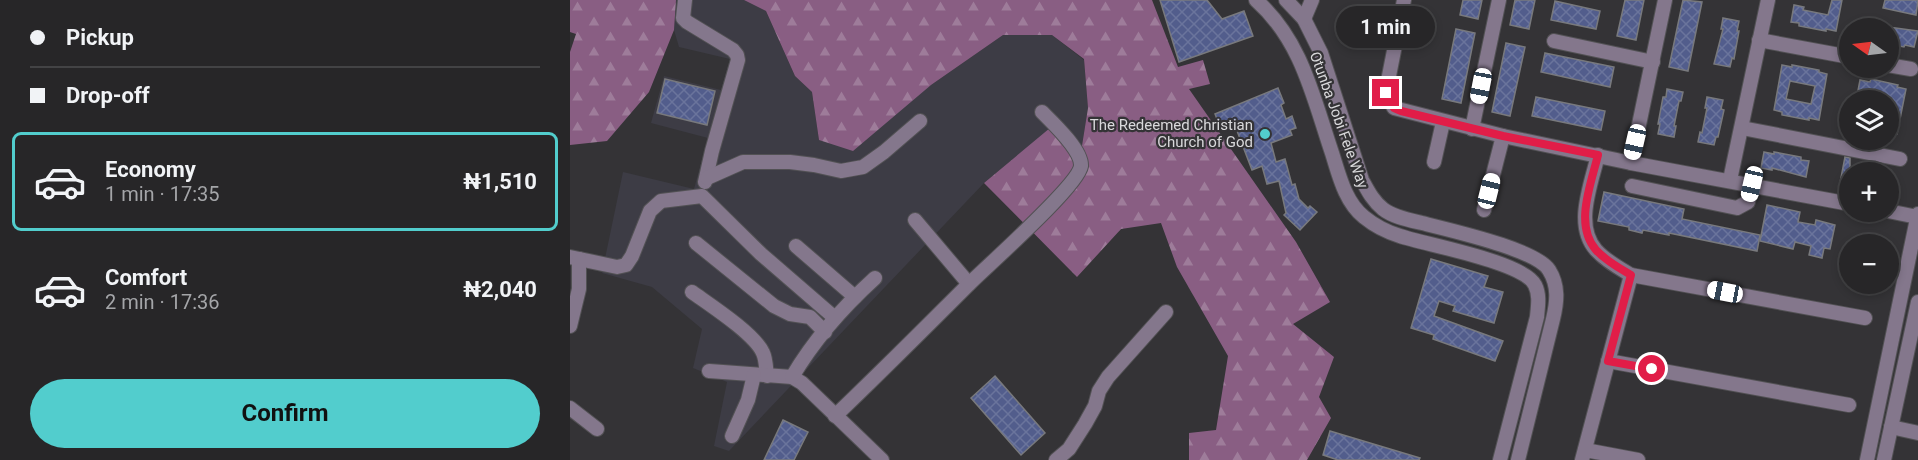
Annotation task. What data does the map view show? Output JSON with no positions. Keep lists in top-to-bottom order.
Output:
{
  "streets": {
    "street": ["Otunba Jobi Fele Way"]
  },
  "places": ["The Redeemed Christian Church of God"],
  "north": "left",
  "page": {
    "banner": ["Pickup", "Drop-off"],
    "bubble": "1 min",
    "map_buttons": ["+", "−"],
    "list": [
      {
        "name": "Economy",
        "note": "1 min · 17:35",
        "value": "₦1,510"
      },
      {
        "name": "Comfort",
        "note": "2 min · 17:36",
        "value": "₦2,040"
      }
    ],
    "buttons": "Confirm"
  }
}
